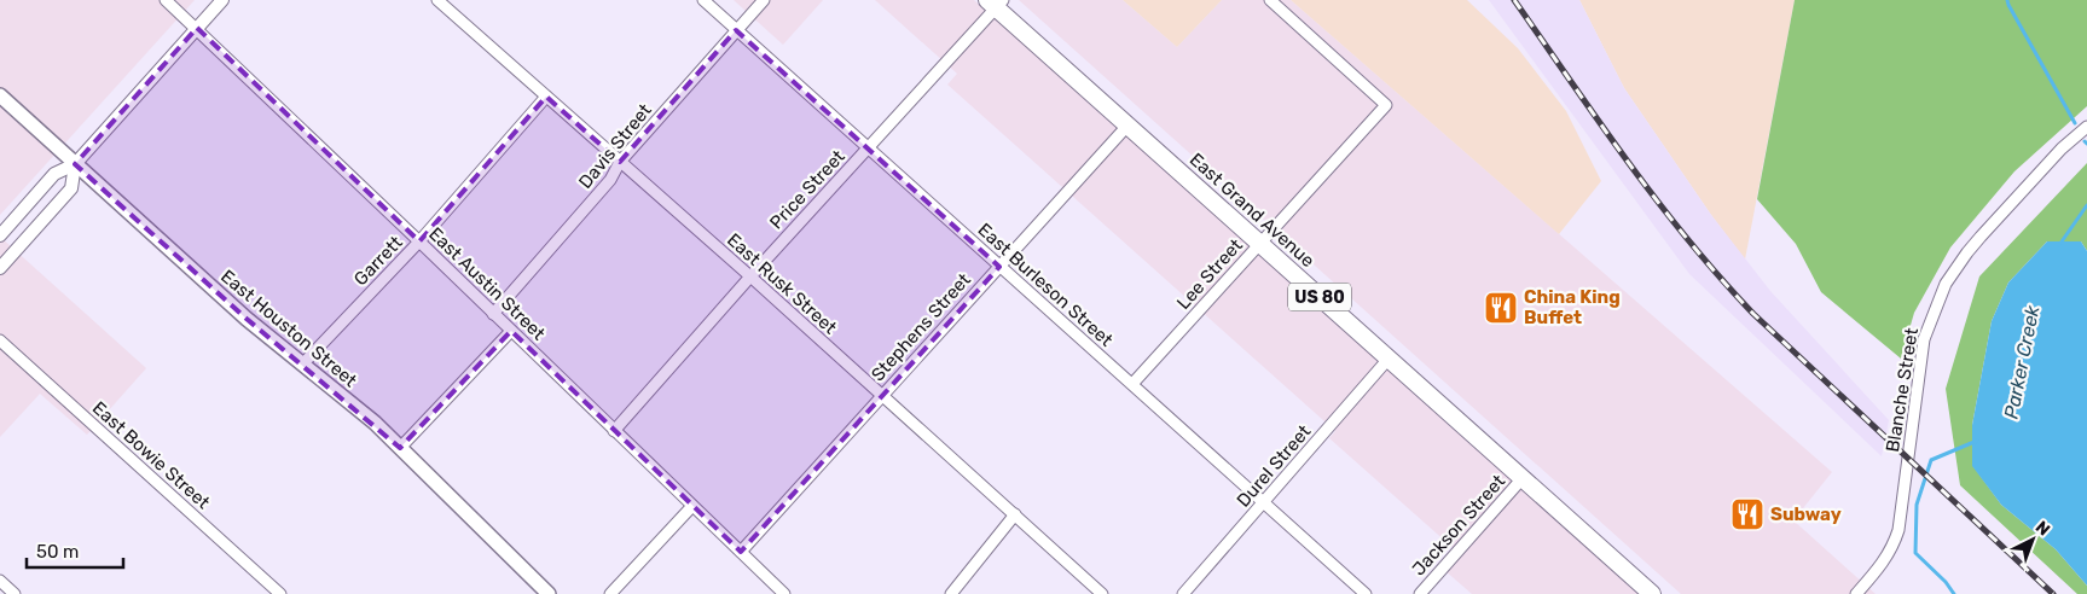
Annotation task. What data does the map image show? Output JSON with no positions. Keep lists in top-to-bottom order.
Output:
{
  "streets": {
    "highway": ["East Grand Avenue", "US 80"],
    "main road": ["East Houston Street"],
    "street": [
      "Davis Street",
      "Price Street",
      "Garrett",
      "Lee Street",
      "East Austin Street",
      "East Rusk Street",
      "East Burleson Street",
      "Stephens Street",
      "Blanche Street",
      "East Bowie Street",
      "Durel Street",
      "Jackson Street"
    ]
  },
  "crossings": [
    ["Davis Street", "East Austin Street"],
    ["Davis Street", "East Rusk Street"],
    ["Davis Street", "East Burleson Street"],
    ["Price Street", "East Grand Avenue"],
    ["Price Street", "East Austin Street"],
    ["Price Street", "East Rusk Street"],
    ["Price Street", "East Burleson Street"],
    ["East Grand Avenue", "Lee Street"],
    ["East Grand Avenue", "Stephens Street"],
    ["East Grand Avenue", "Durel Street"],
    ["East Grand Avenue", "Jackson Street"],
    ["Garrett", "East Austin Street"],
    ["Garrett", "East Rusk Street"],
    ["Garrett", "East Houston Street"],
    ["Lee Street", "East Burleson Street"],
    ["East Austin Street", "Stephens Street"],
    ["East Rusk Street", "Stephens Street"],
    ["East Burleson Street", "Stephens Street"],
    ["East Burleson Street", "Durel Street"]
  ],
  "water": ["Parker Creek"],
  "places": {
    "restaurant": ["China King Buffet", "Subway"]
  },
  "scale_bar": "50 m",
  "north": "top right"
}
